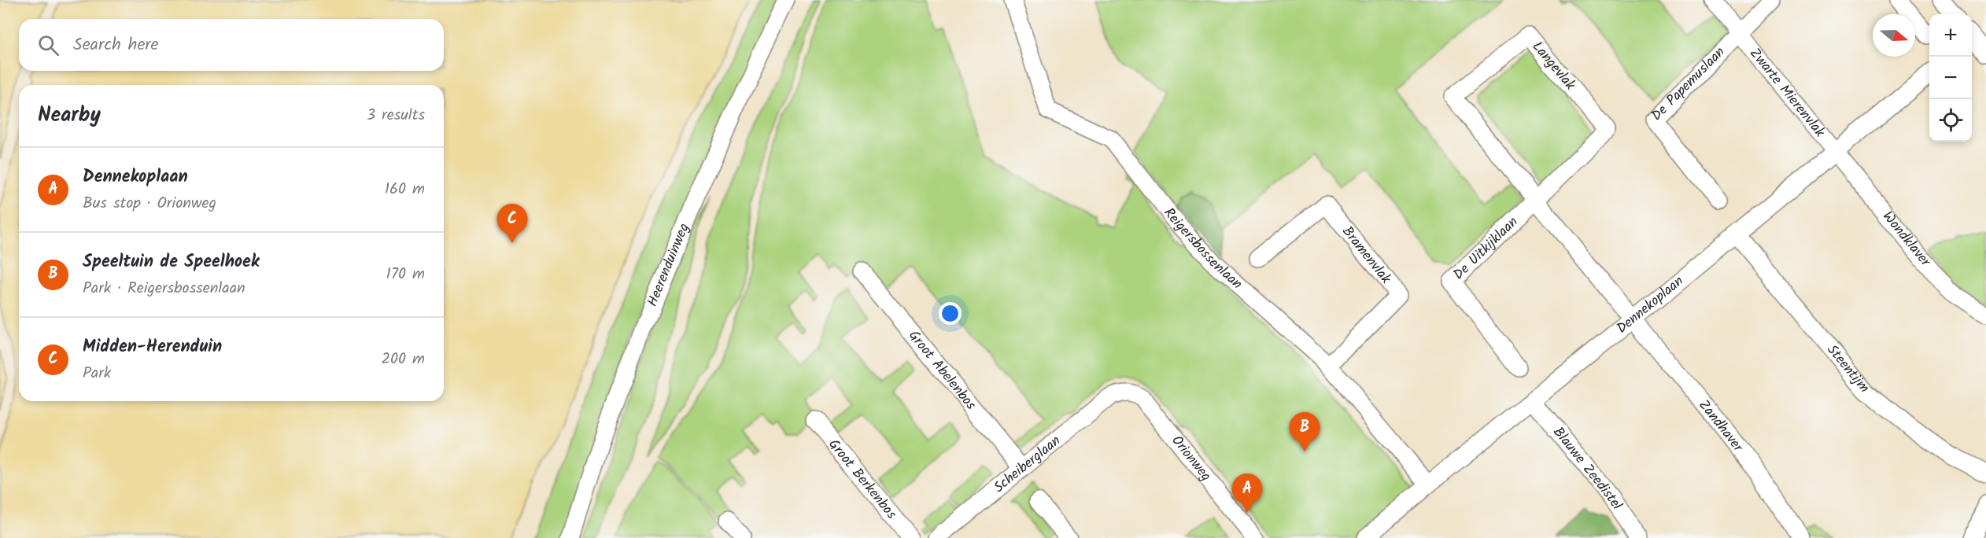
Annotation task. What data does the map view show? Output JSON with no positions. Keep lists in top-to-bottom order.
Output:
{
  "streets": {
    "street": [
      "Langevlak",
      "De Papemuslaan",
      "Zwarte Mierenvlak",
      "Wondklaver",
      "Reigersbossenlaan",
      "De Uitkijklaan",
      "Bramenvlak",
      "Heerenduinweg",
      "Dennekoplaan",
      "Steentijm",
      "Groot Abelenbos",
      "Zandhaver",
      "Orionweg",
      "Scheiberglaan",
      "Blauwe Zeedistel",
      "Groot Berkenbos"
    ]
  },
  "crossings": [
    ["Langevlak", "De Uitkijklaan"],
    ["Langevlak", "Dennekoplaan"],
    ["Langevlak", "Zandhaver"],
    ["De Papemuslaan", "Zwarte Mierenvlak"],
    ["Zwarte Mierenvlak", "Wondklaver"],
    ["Zwarte Mierenvlak", "Dennekoplaan"],
    ["Wondklaver", "Dennekoplaan"],
    ["Reigersbossenlaan", "Bramenvlak"],
    ["Reigersbossenlaan", "Dennekoplaan"],
    ["Dennekoplaan", "Steentijm"],
    ["Dennekoplaan", "Zandhaver"],
    ["Dennekoplaan", "Blauwe Zeedistel"],
    ["Groot Abelenbos", "Scheiberglaan"],
    ["Orionweg", "Scheiberglaan"]
  ],
  "north": "right",
  "page": {
    "map_buttons": ["+", "−"],
    "search": "Search here",
    "heading": ["Nearby", "3 results"],
    "list": [
      {
        "mark": "A",
        "name": "Dennekoplaan",
        "note": "Bus stop · Orionweg",
        "value": "160 m"
      },
      {
        "mark": "B",
        "name": "Speeltuin de Speelhoek",
        "note": "Park · Reigersbossenlaan",
        "value": "170 m"
      },
      {
        "mark": "C",
        "name": "Midden-Herenduin",
        "note": "Park",
        "value": "200 m"
      }
    ],
    "pins": ["C", "B", "A"]
  }
}
